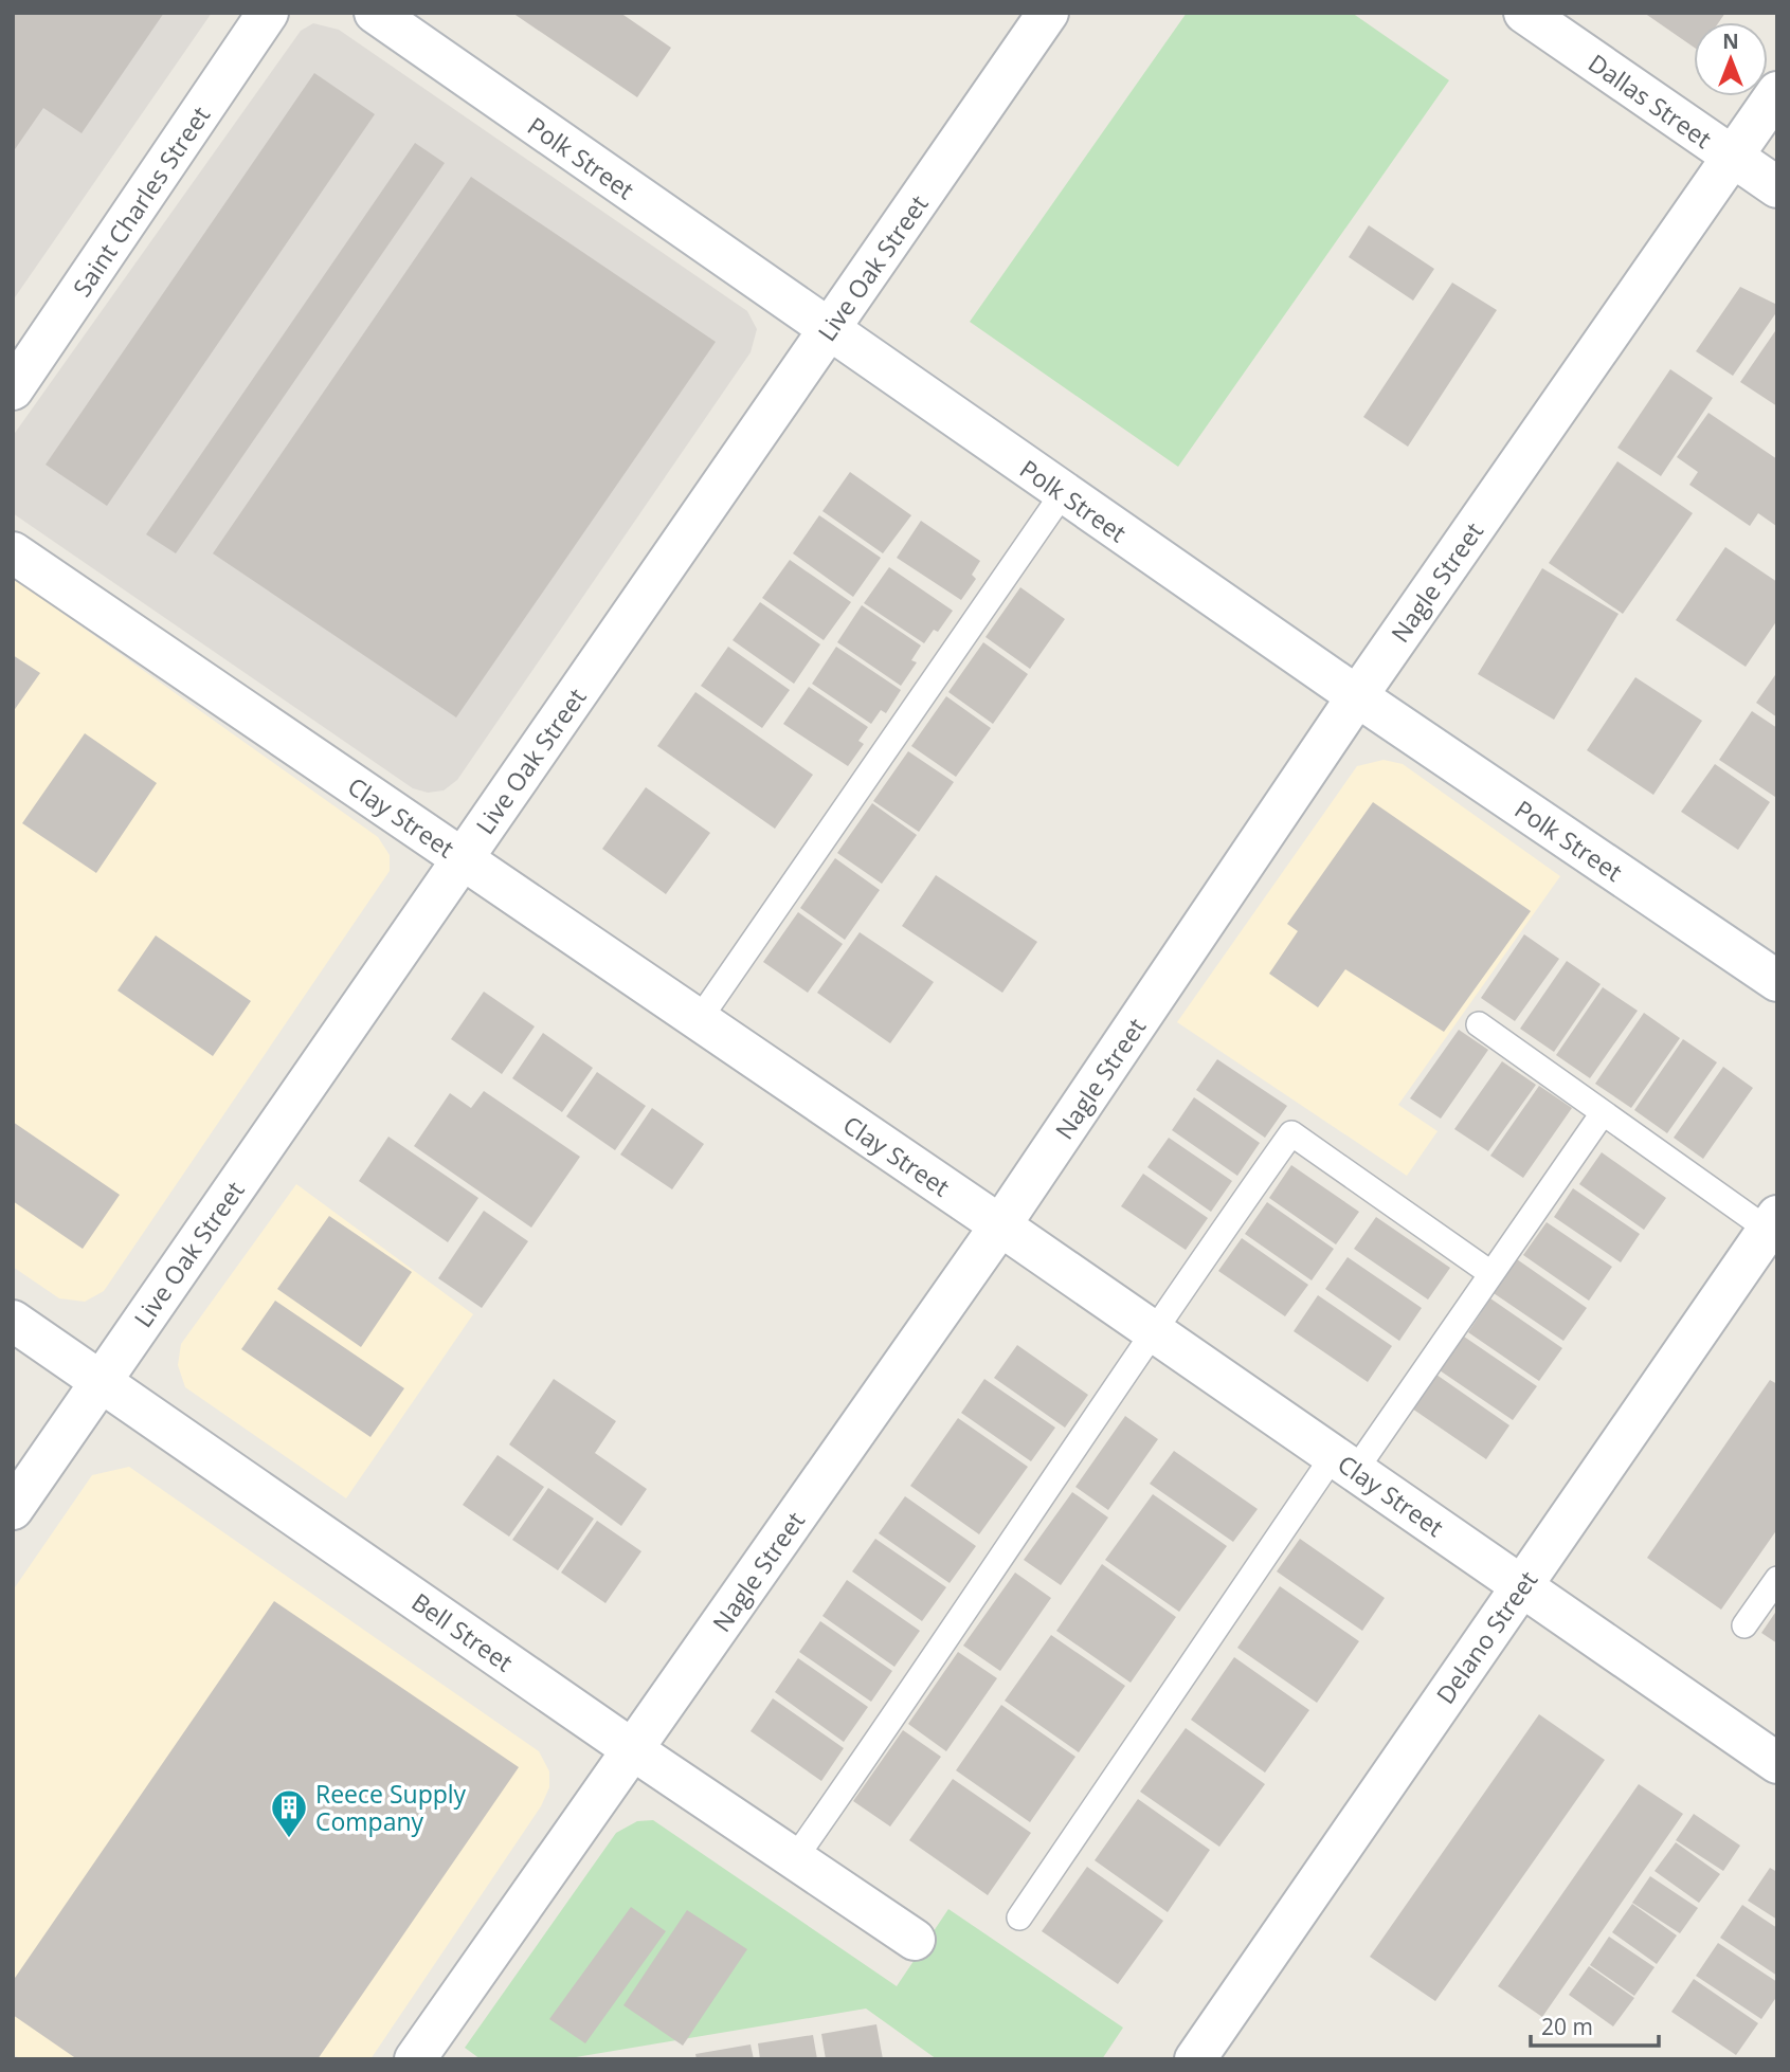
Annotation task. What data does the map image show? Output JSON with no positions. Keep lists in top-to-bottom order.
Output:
{
  "streets": {
    "street": [
      "Dallas Street",
      "Polk Street",
      "Saint Charles Street",
      "Live Oak Street",
      "Nagle Street",
      "Clay Street",
      "Bell Street",
      "Delano Street"
    ]
  },
  "crossings": [
    ["Dallas Street", "Nagle Street"],
    ["Polk Street", "Live Oak Street"],
    ["Polk Street", "Nagle Street"],
    ["Live Oak Street", "Clay Street"],
    ["Live Oak Street", "Bell Street"],
    ["Nagle Street", "Clay Street"],
    ["Nagle Street", "Bell Street"],
    ["Clay Street", "Delano Street"]
  ],
  "places": {
    "building": ["Reece Supply Company"]
  },
  "scale_bar": "20 m",
  "north": "top"
}
